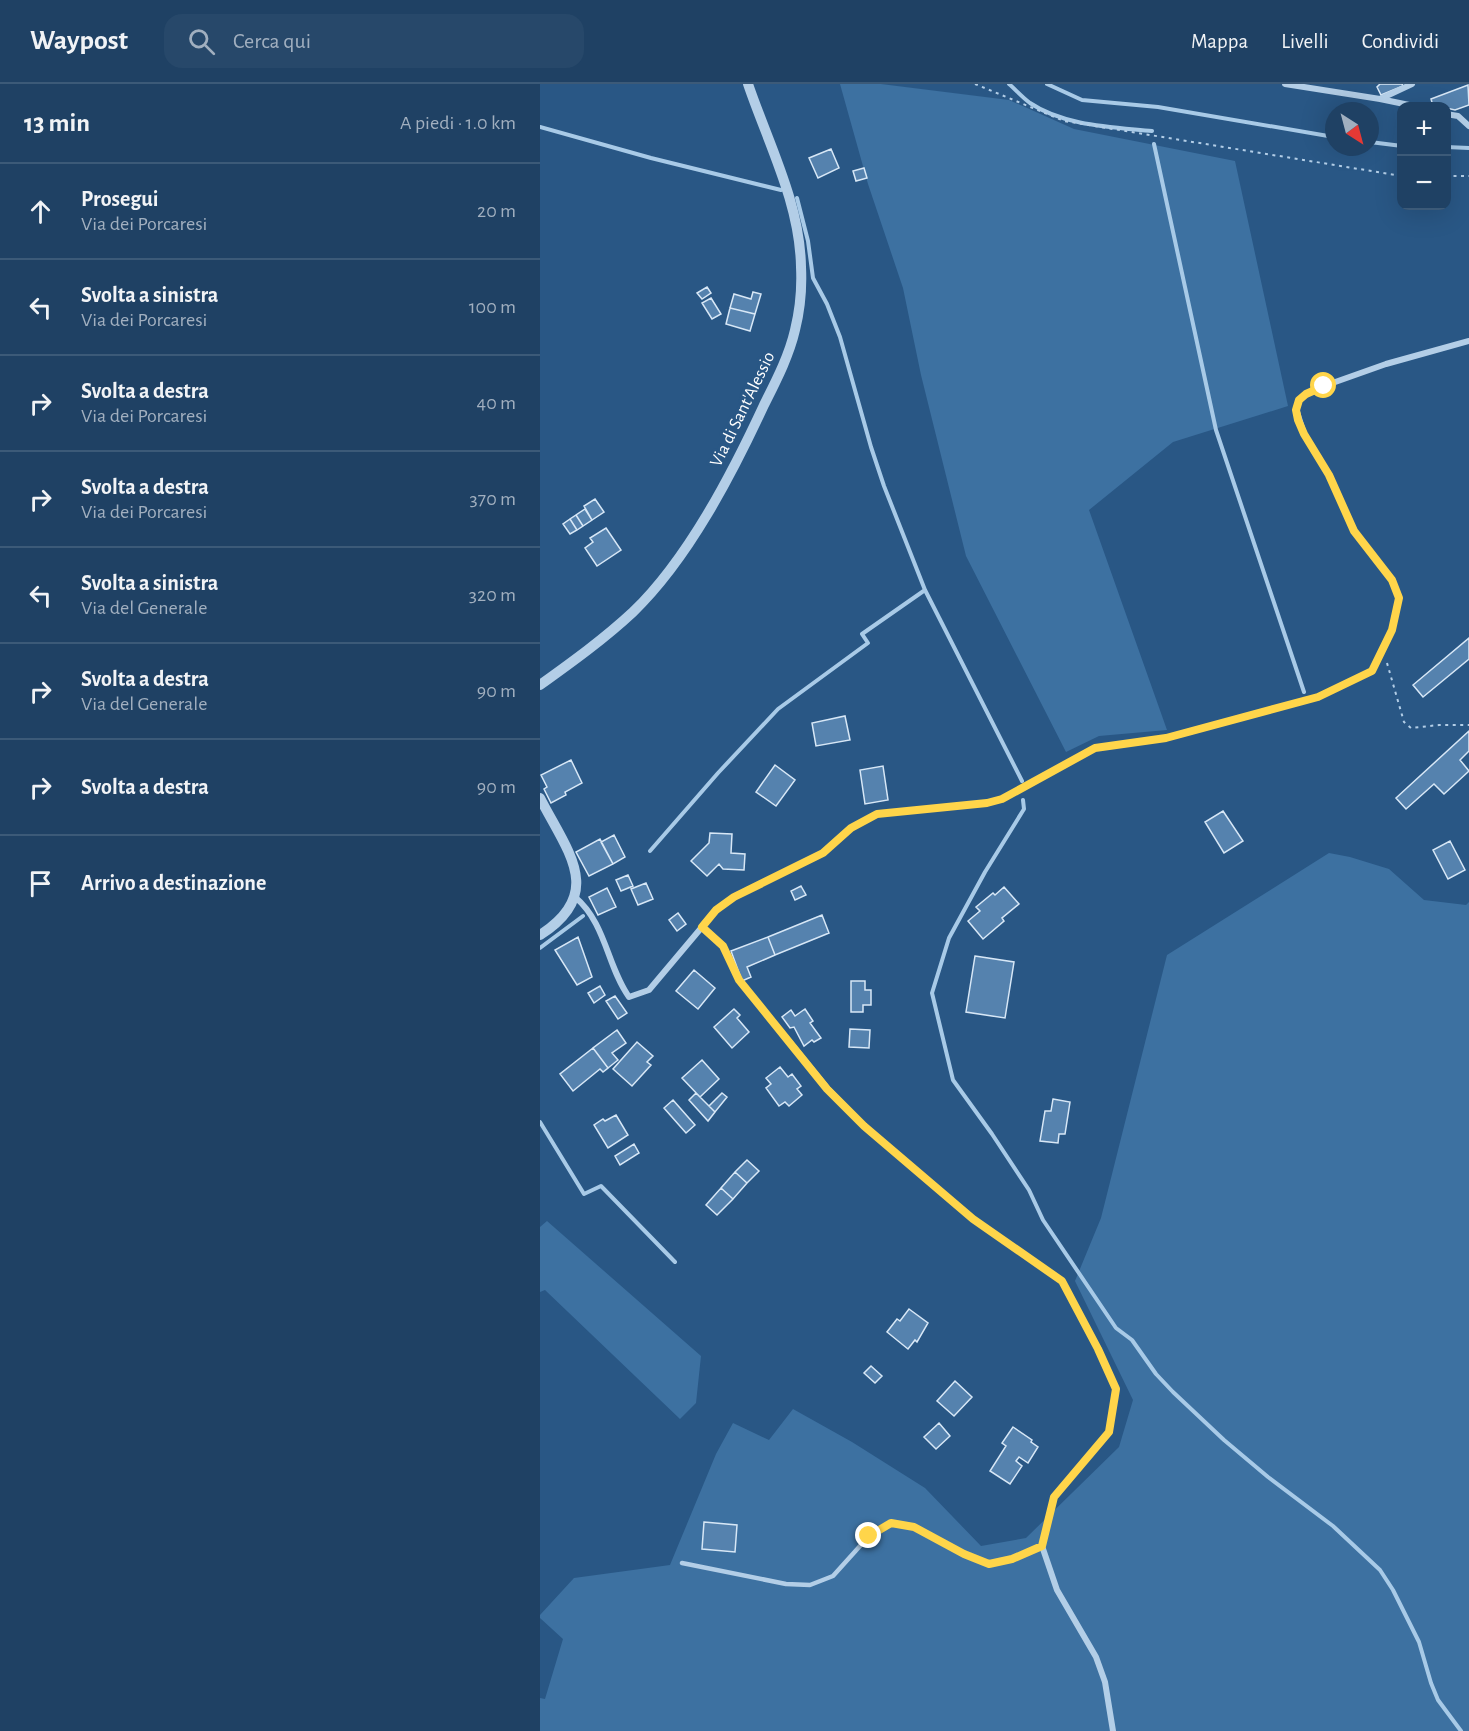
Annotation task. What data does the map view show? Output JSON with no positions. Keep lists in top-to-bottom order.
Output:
{
  "streets": {
    "street": ["Via di Sant'Alessio"]
  },
  "north": "bottom right",
  "page": {
    "header": "Waypost",
    "search": "Cerca qui",
    "nav": ["Mappa", "Livelli", "Condividi"],
    "heading": ["13 min", "A piedi · 1.0 km"],
    "map_buttons": ["+", "−"],
    "list": [
      ["Prosegui", "Via dei Porcaresi", "20 m"],
      ["Svolta a sinistra", "Via dei Porcaresi", "100 m"],
      ["Svolta a destra", "Via dei Porcaresi", "40 m"],
      ["Svolta a destra", "Via dei Porcaresi", "370 m"],
      ["Svolta a sinistra", "Via del Generale", "320 m"],
      ["Svolta a destra", "Via del Generale", "90 m"],
      ["Svolta a destra", "90 m"],
      "Arrivo a destinazione"
    ]
  }
}
